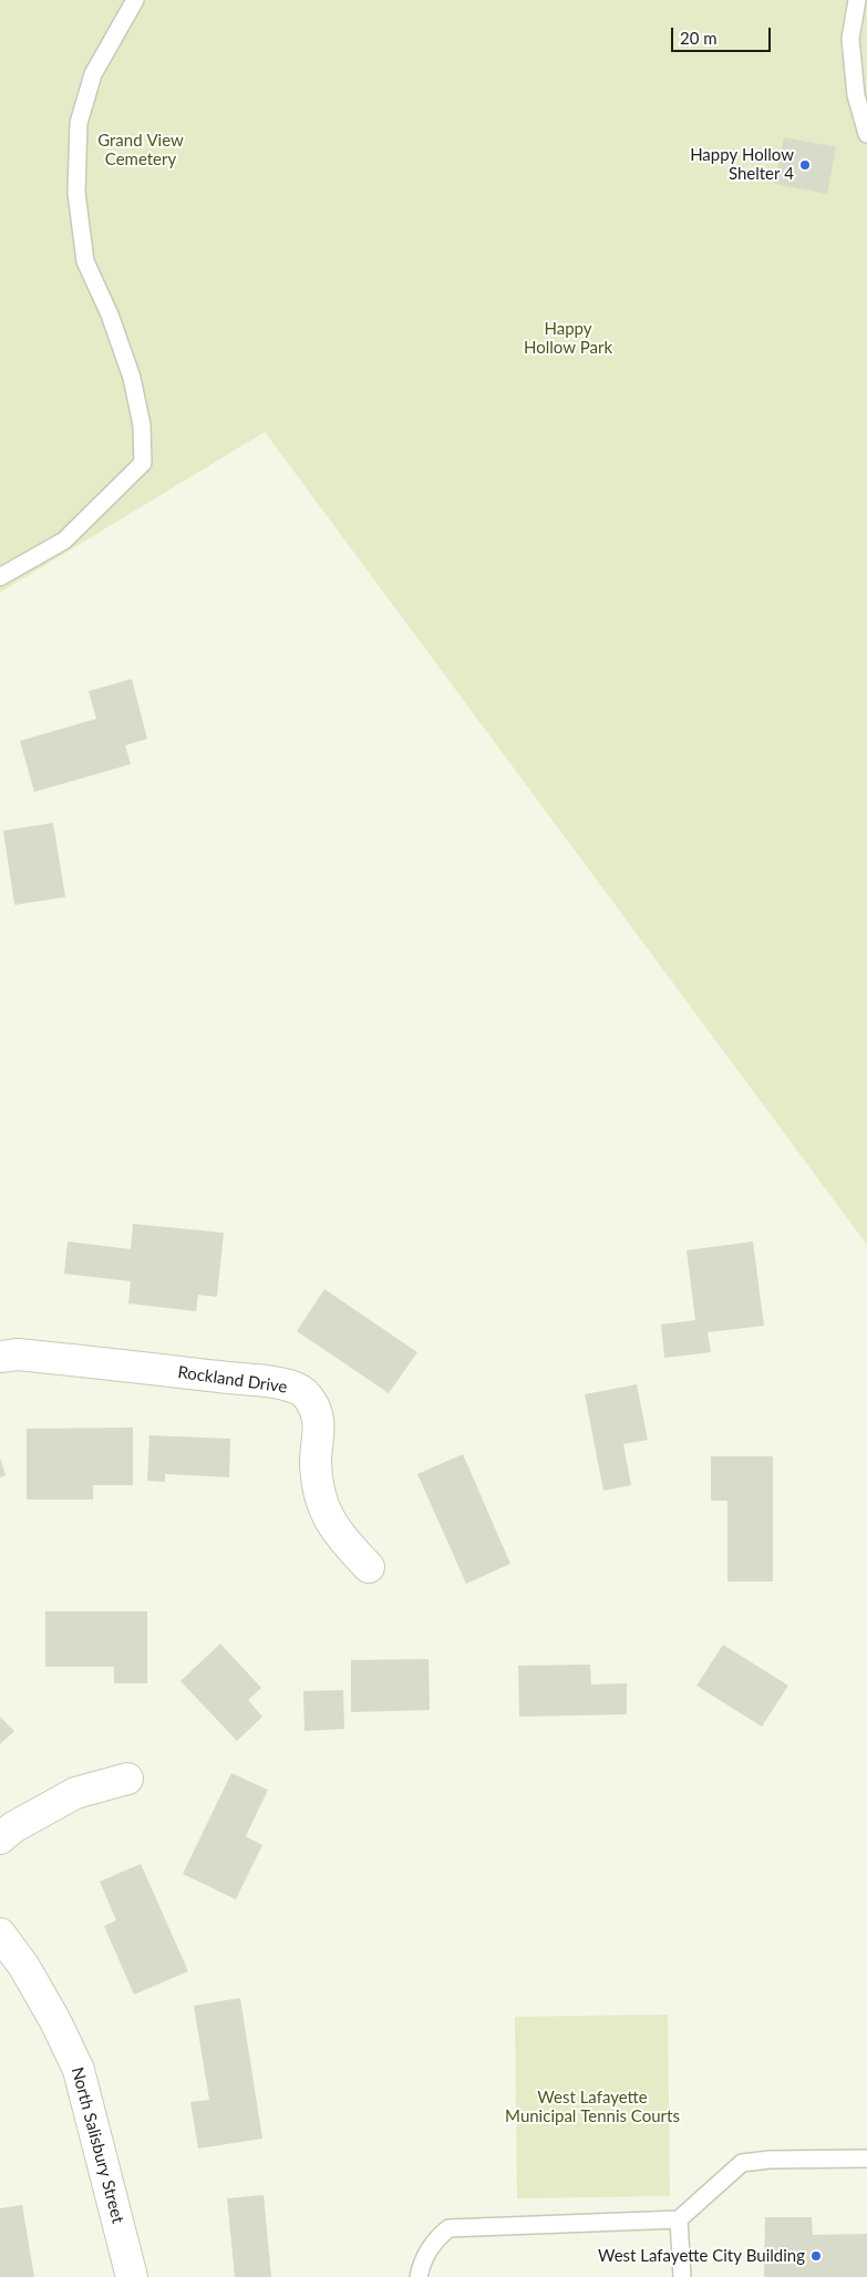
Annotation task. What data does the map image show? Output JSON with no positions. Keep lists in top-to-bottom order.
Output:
{
  "streets": {
    "street": ["Rockland Drive", "North Salisbury Street"]
  },
  "parks": ["Grand View Cemetery", "Happy Hollow Park", "West Lafayette Municipal Tennis Courts"],
  "places": ["Happy Hollow Shelter 4", "West Lafayette City Building"],
  "scale_bar": "20 m"
}
